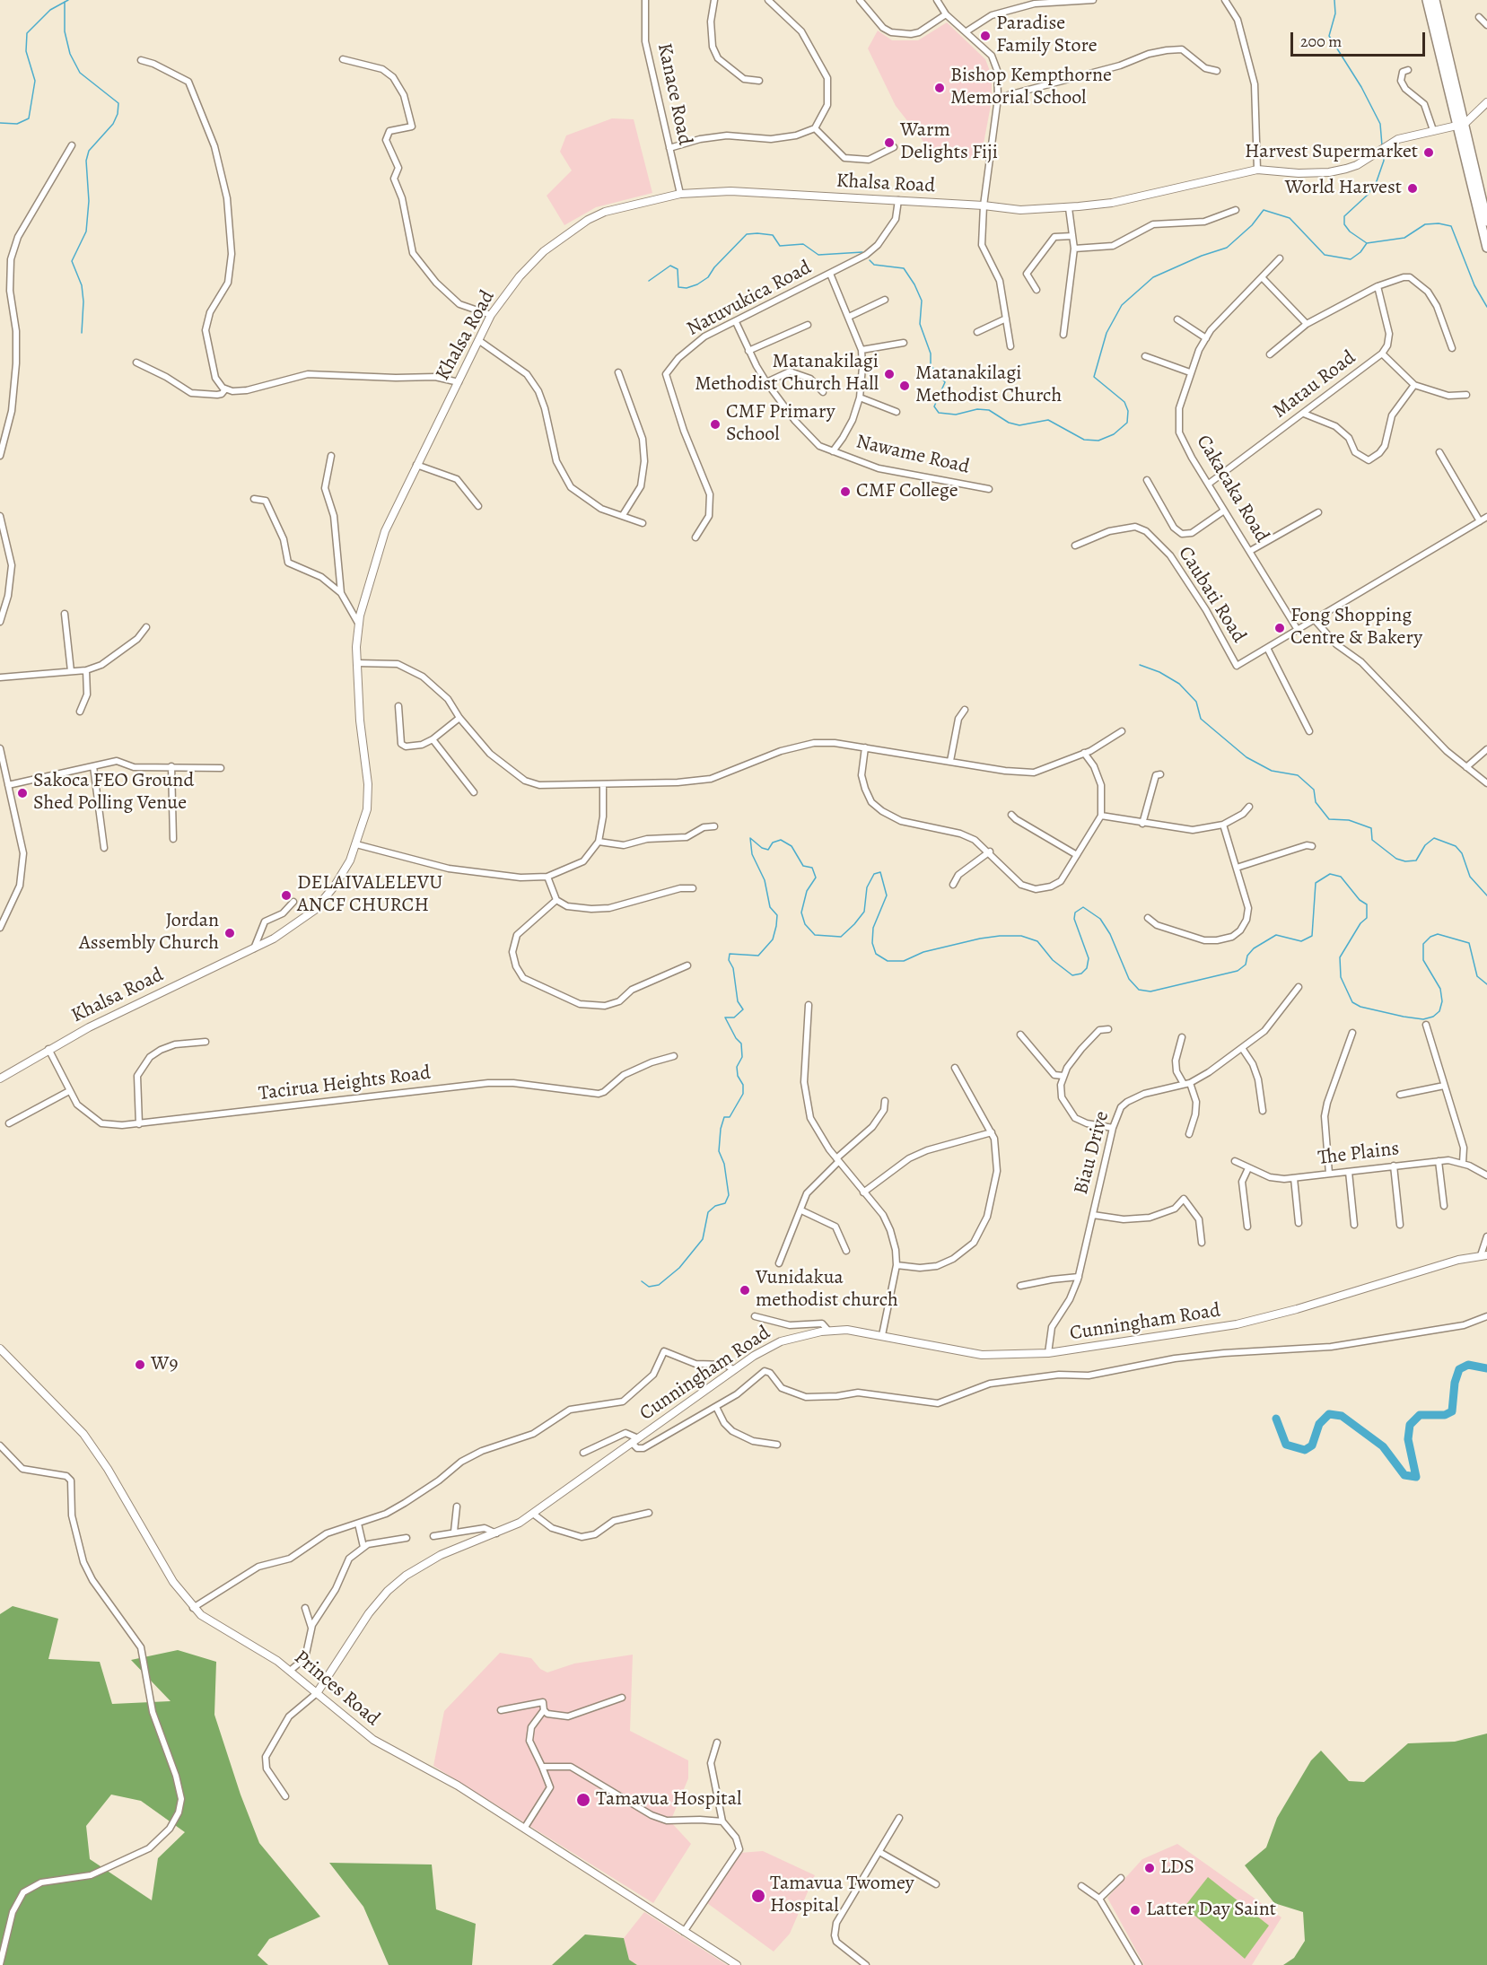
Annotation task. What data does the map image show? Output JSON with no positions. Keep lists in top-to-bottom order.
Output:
{
  "streets": {
    "main road": ["Khalsa Road", "Cunningham Road", "Princes Road"],
    "street": [
      "Kanace Road",
      "Natuvukica Road",
      "Matau Road",
      "Nawame Road",
      "Cakacaka Road",
      "Caubati Road",
      "Tacirua Heights Road",
      "Biau Drive",
      "The Plains"
    ]
  },
  "crossings": [
    ["Kanace Road", "Khalsa Road"],
    ["Khalsa Road", "Natuvukica Road"],
    ["Khalsa Road", "Tacirua Heights Road"],
    ["Natuvukica Road", "Nawame Road"],
    ["Matau Road", "Cakacaka Road"],
    ["Cakacaka Road", "Caubati Road"],
    ["Biau Drive", "Cunningham Road"],
    ["Cunningham Road", "Princes Road"]
  ],
  "places": [
    "Paradise Family Store",
    "Bishop Kempthorne Memorial School",
    "Warm Delights Fiji",
    "Harvest Supermarket",
    "World Harvest",
    "Matanakilagi Methodist Church Hall",
    "Matanakilagi Methodist Church",
    "CMF Primary School",
    "CMF College",
    "Fong Shopping Centre & Bakery",
    "Sakoca FEO Ground Shed Polling Venue",
    "DELAIVALELEVU ANCF CHURCH",
    "Jordan Assembly Church",
    "Vunidakua methodist church",
    "W9",
    "Tamavua Hospital",
    "LDS",
    "Tamavua Twomey Hospital",
    "Latter Day Saint"
  ],
  "scale_bar": "200 m"
}
